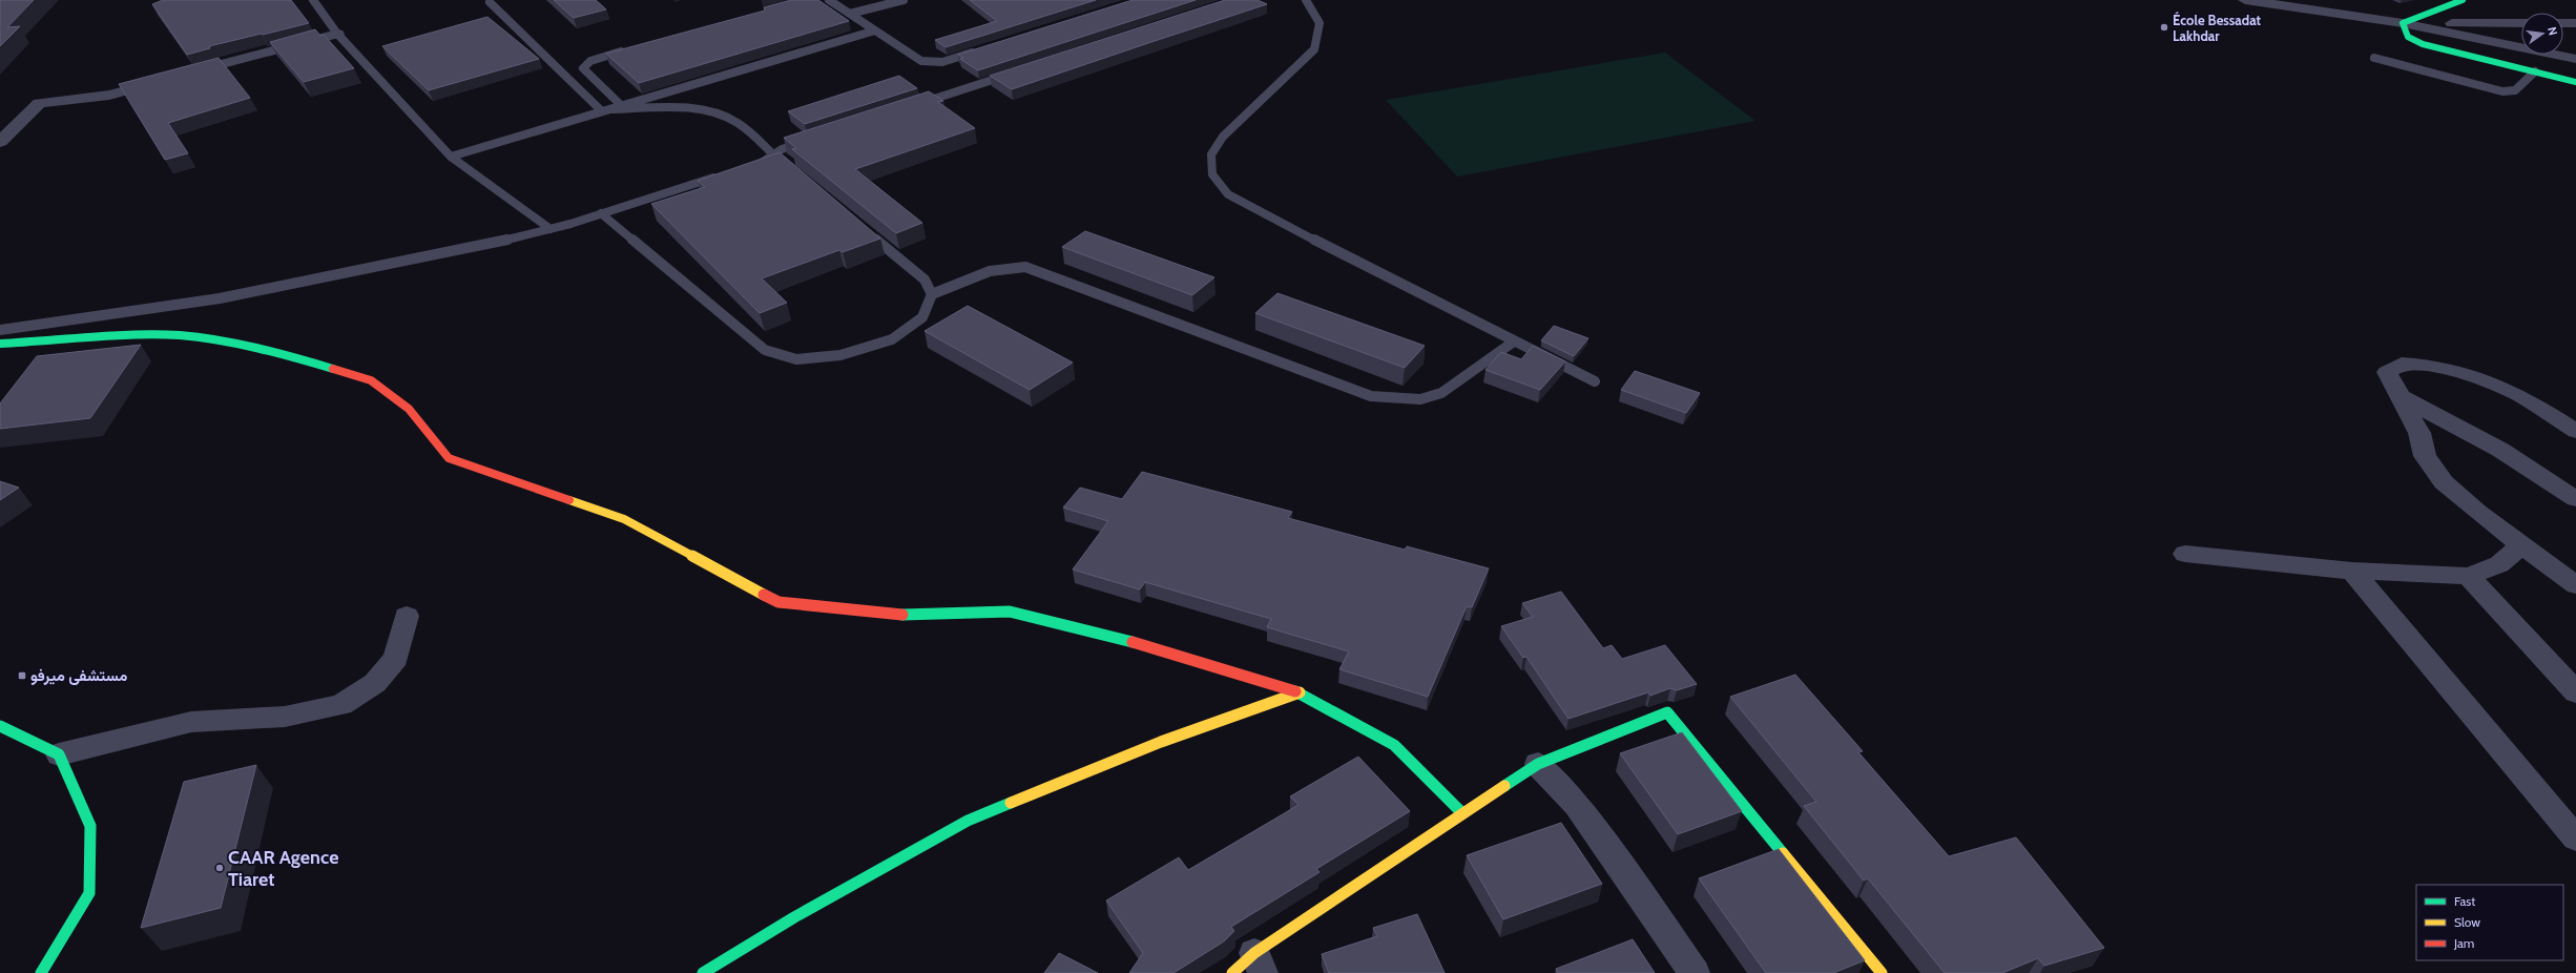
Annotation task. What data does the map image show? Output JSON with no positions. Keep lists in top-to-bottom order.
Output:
{
  "places": {
    "other": ["École Bessadat Lakhdar", "CAAR Agence Tiaret"],
    "transit": ["مستشفى ميرفو"]
  },
  "legend": ["Fast", "Slow", "Jam"],
  "north": "right"
}
